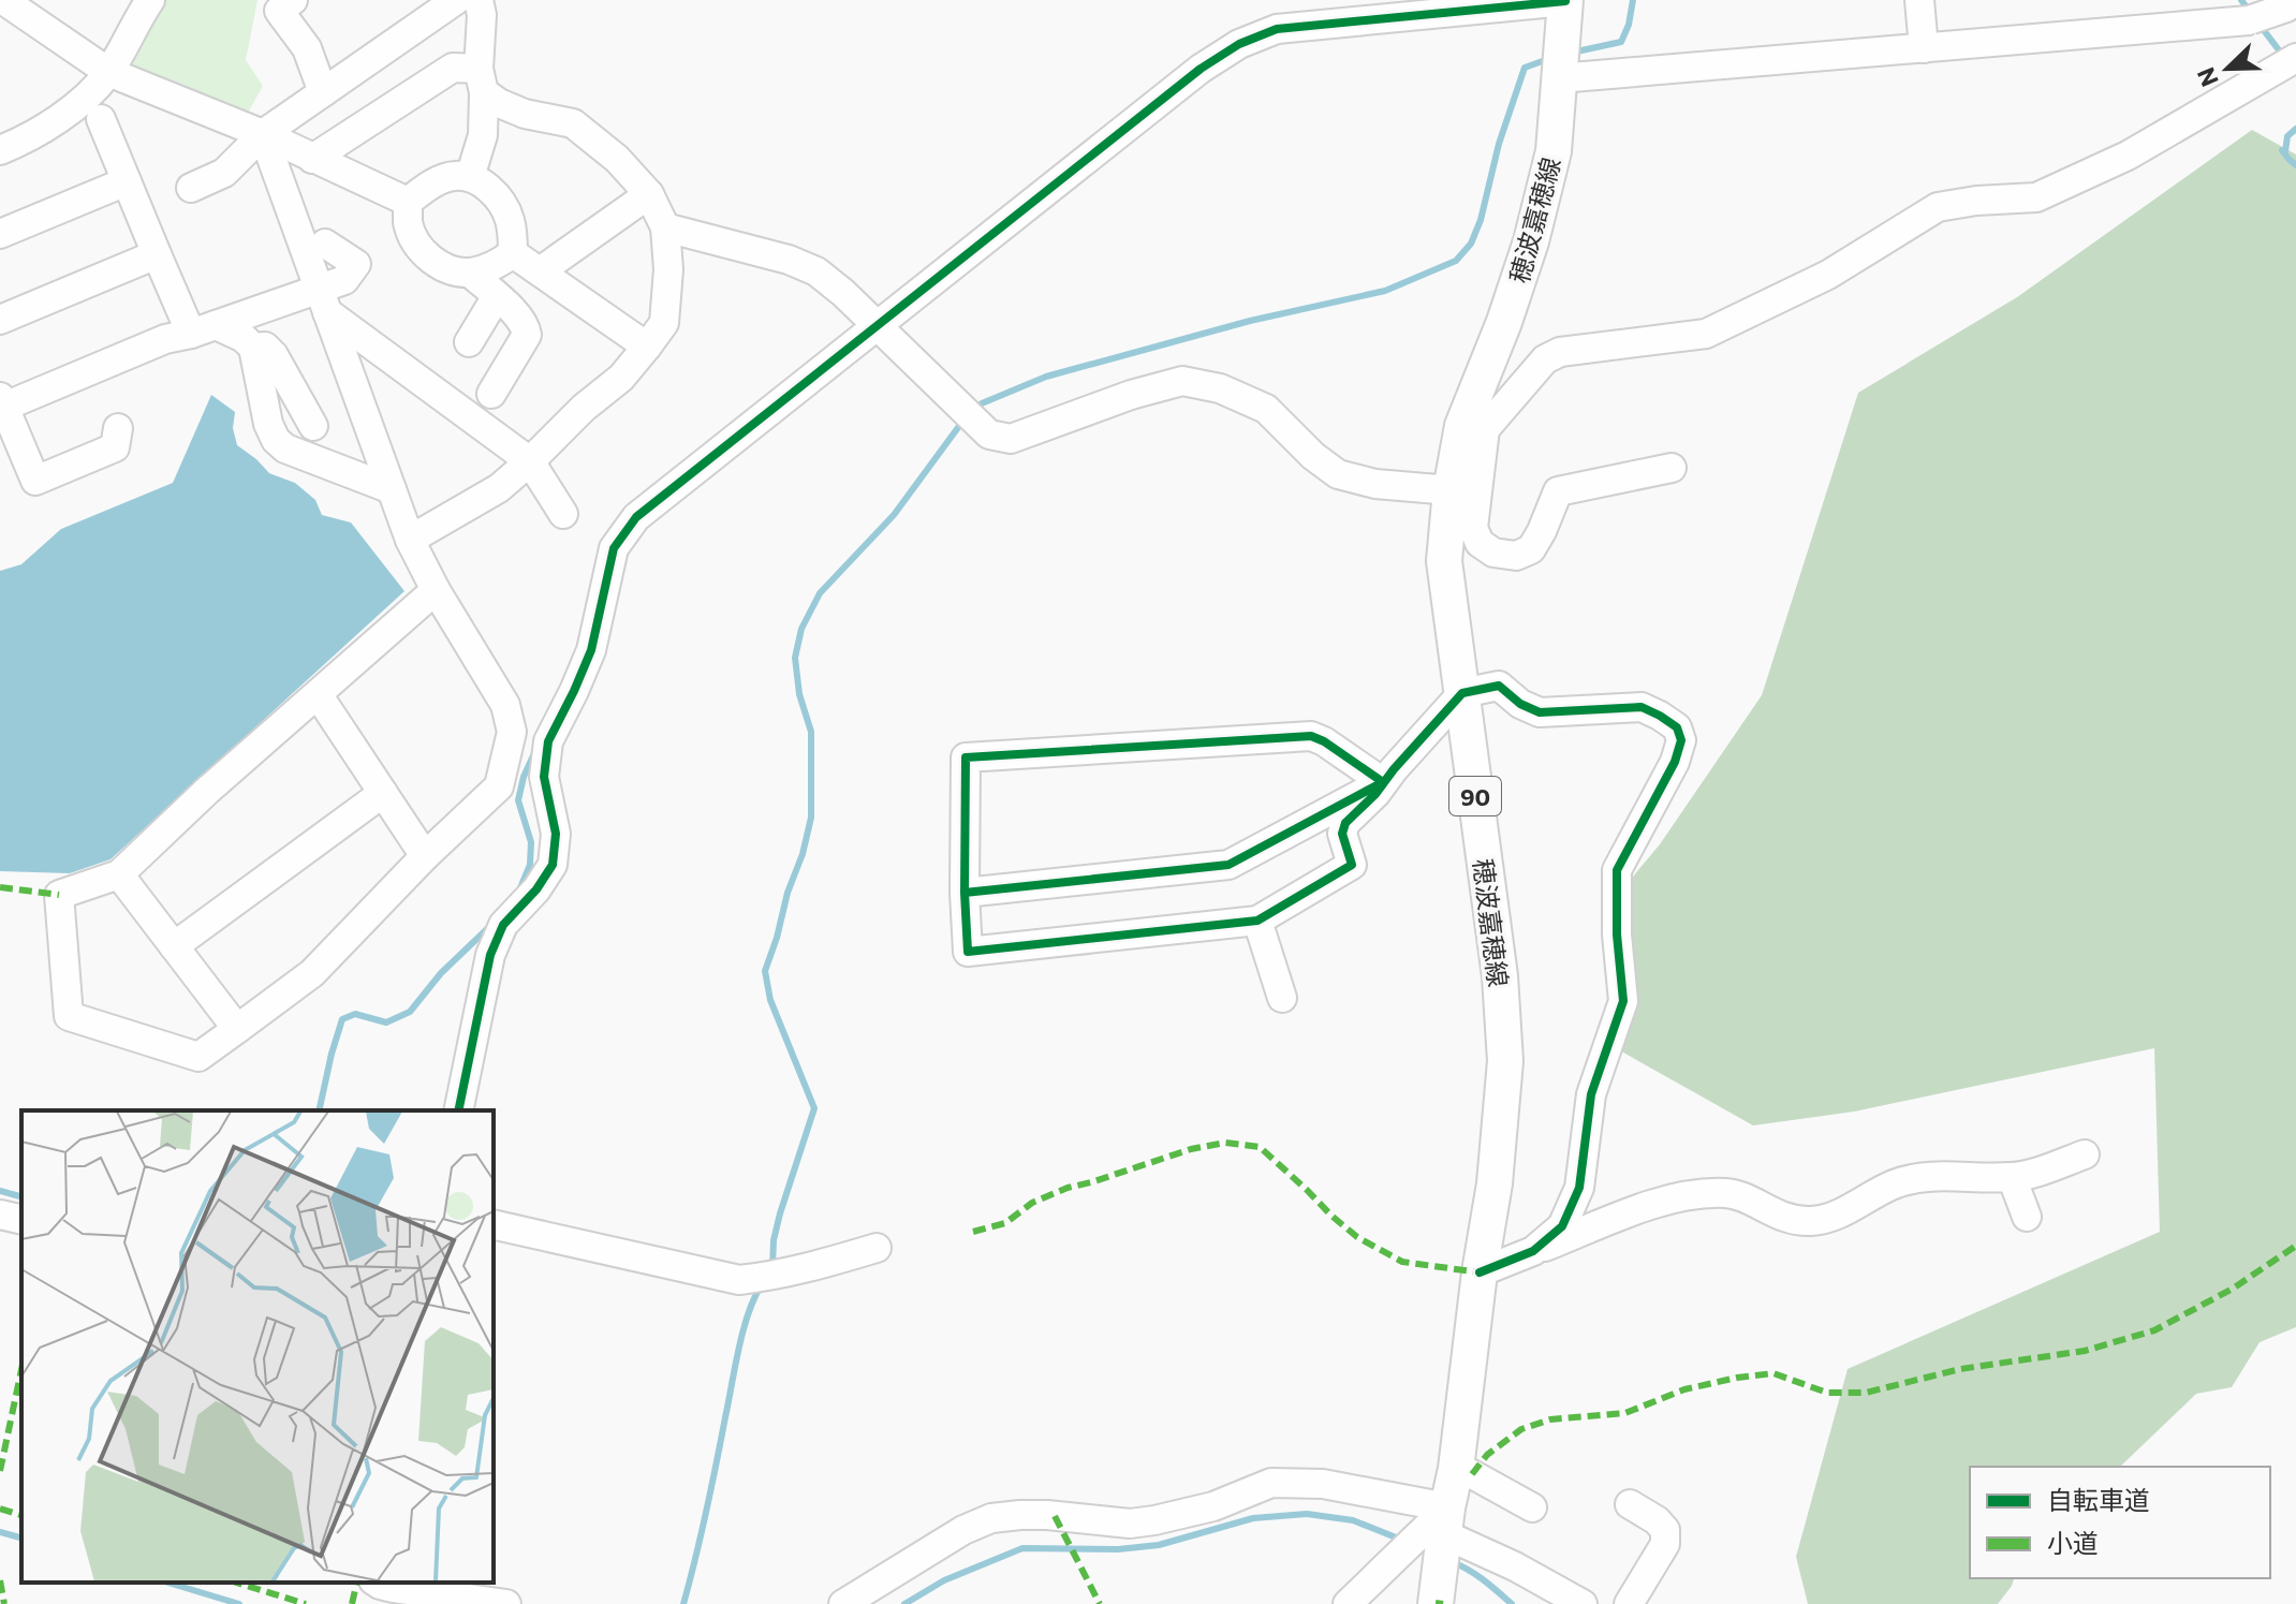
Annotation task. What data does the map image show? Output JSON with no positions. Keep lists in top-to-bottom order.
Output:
{
  "streets": {
    "main road": ["穂波嘉穂線", "90"]
  },
  "legend": ["自転車道", "小道"],
  "north": "bottom left"
}
